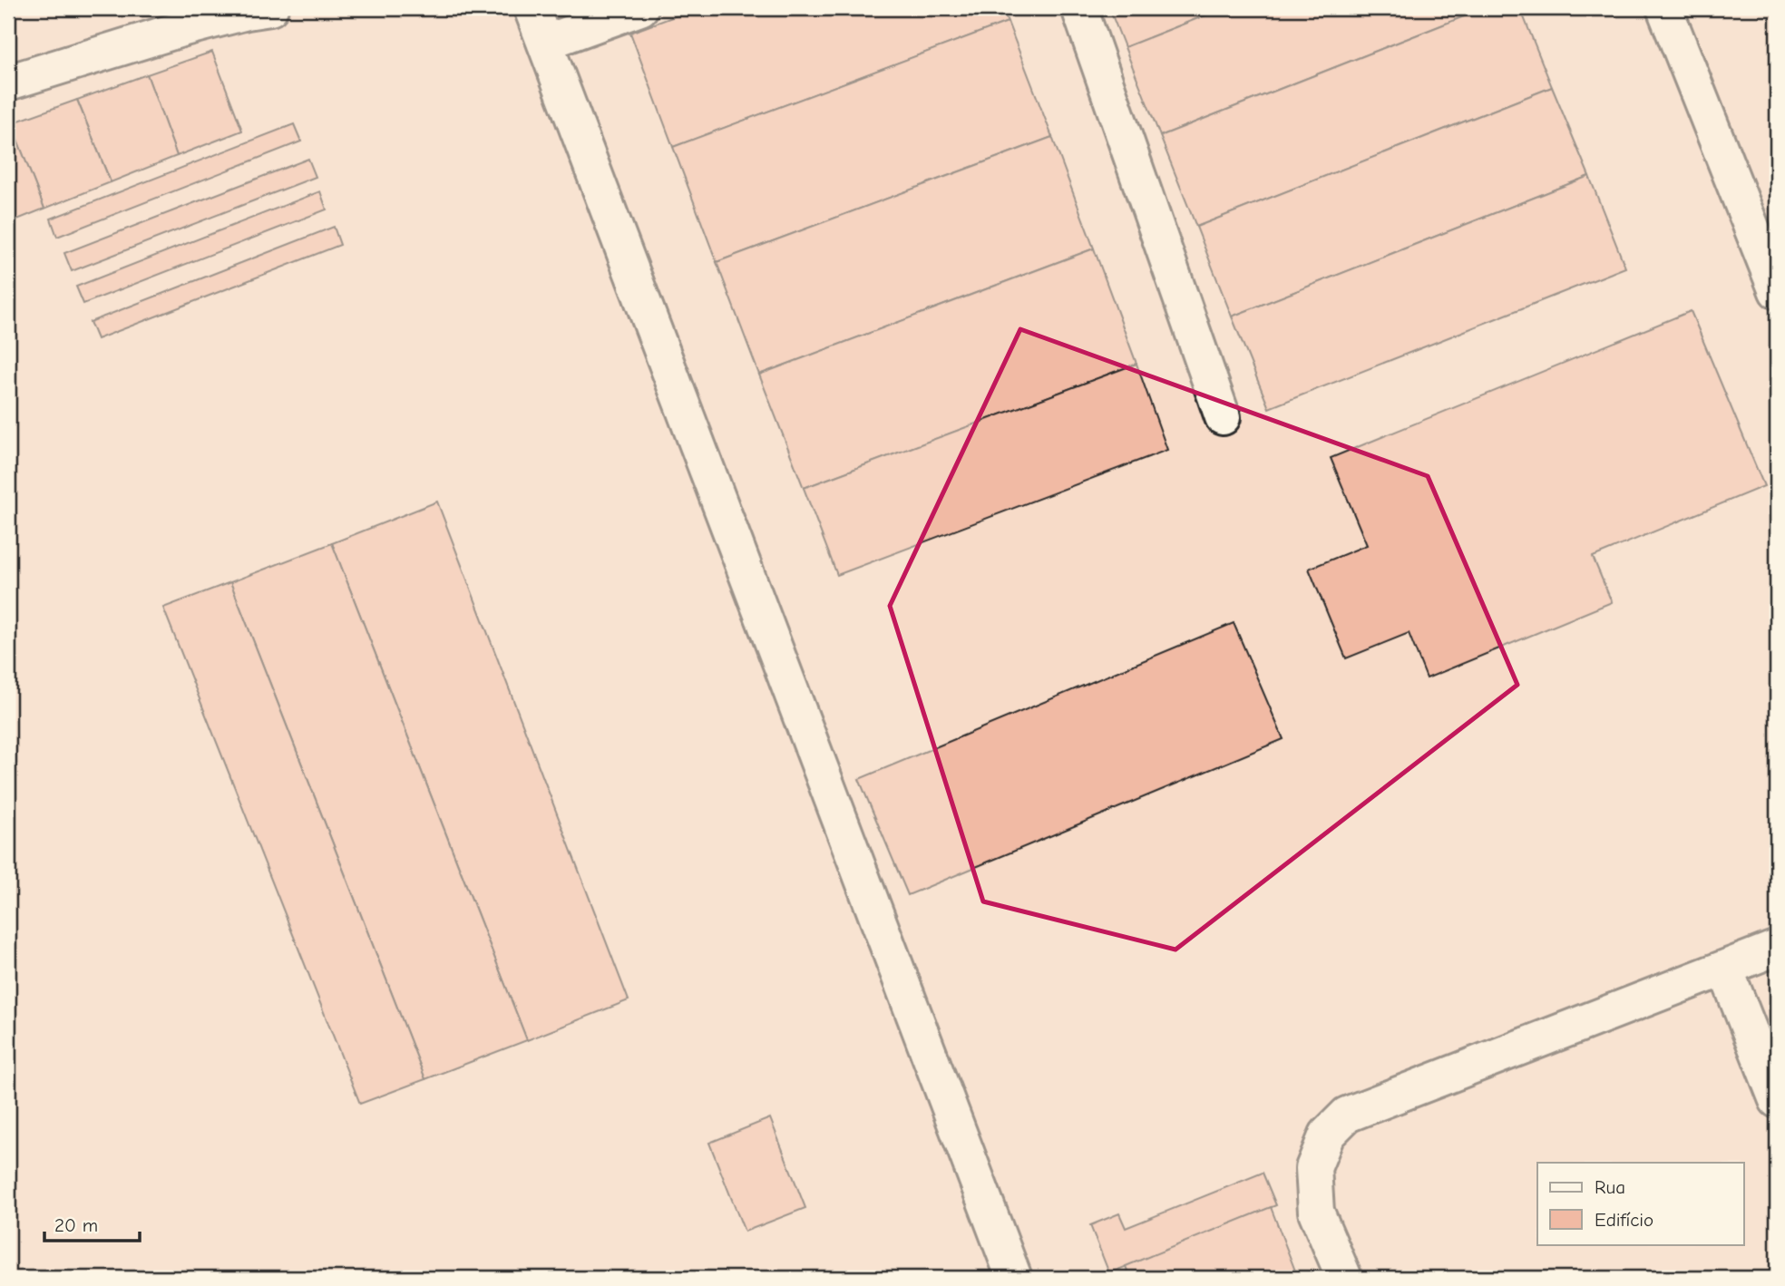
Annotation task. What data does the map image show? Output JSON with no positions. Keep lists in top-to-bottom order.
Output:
{
  "legend": ["Rua", "Edifício"],
  "scale_bar": "20 m"
}
